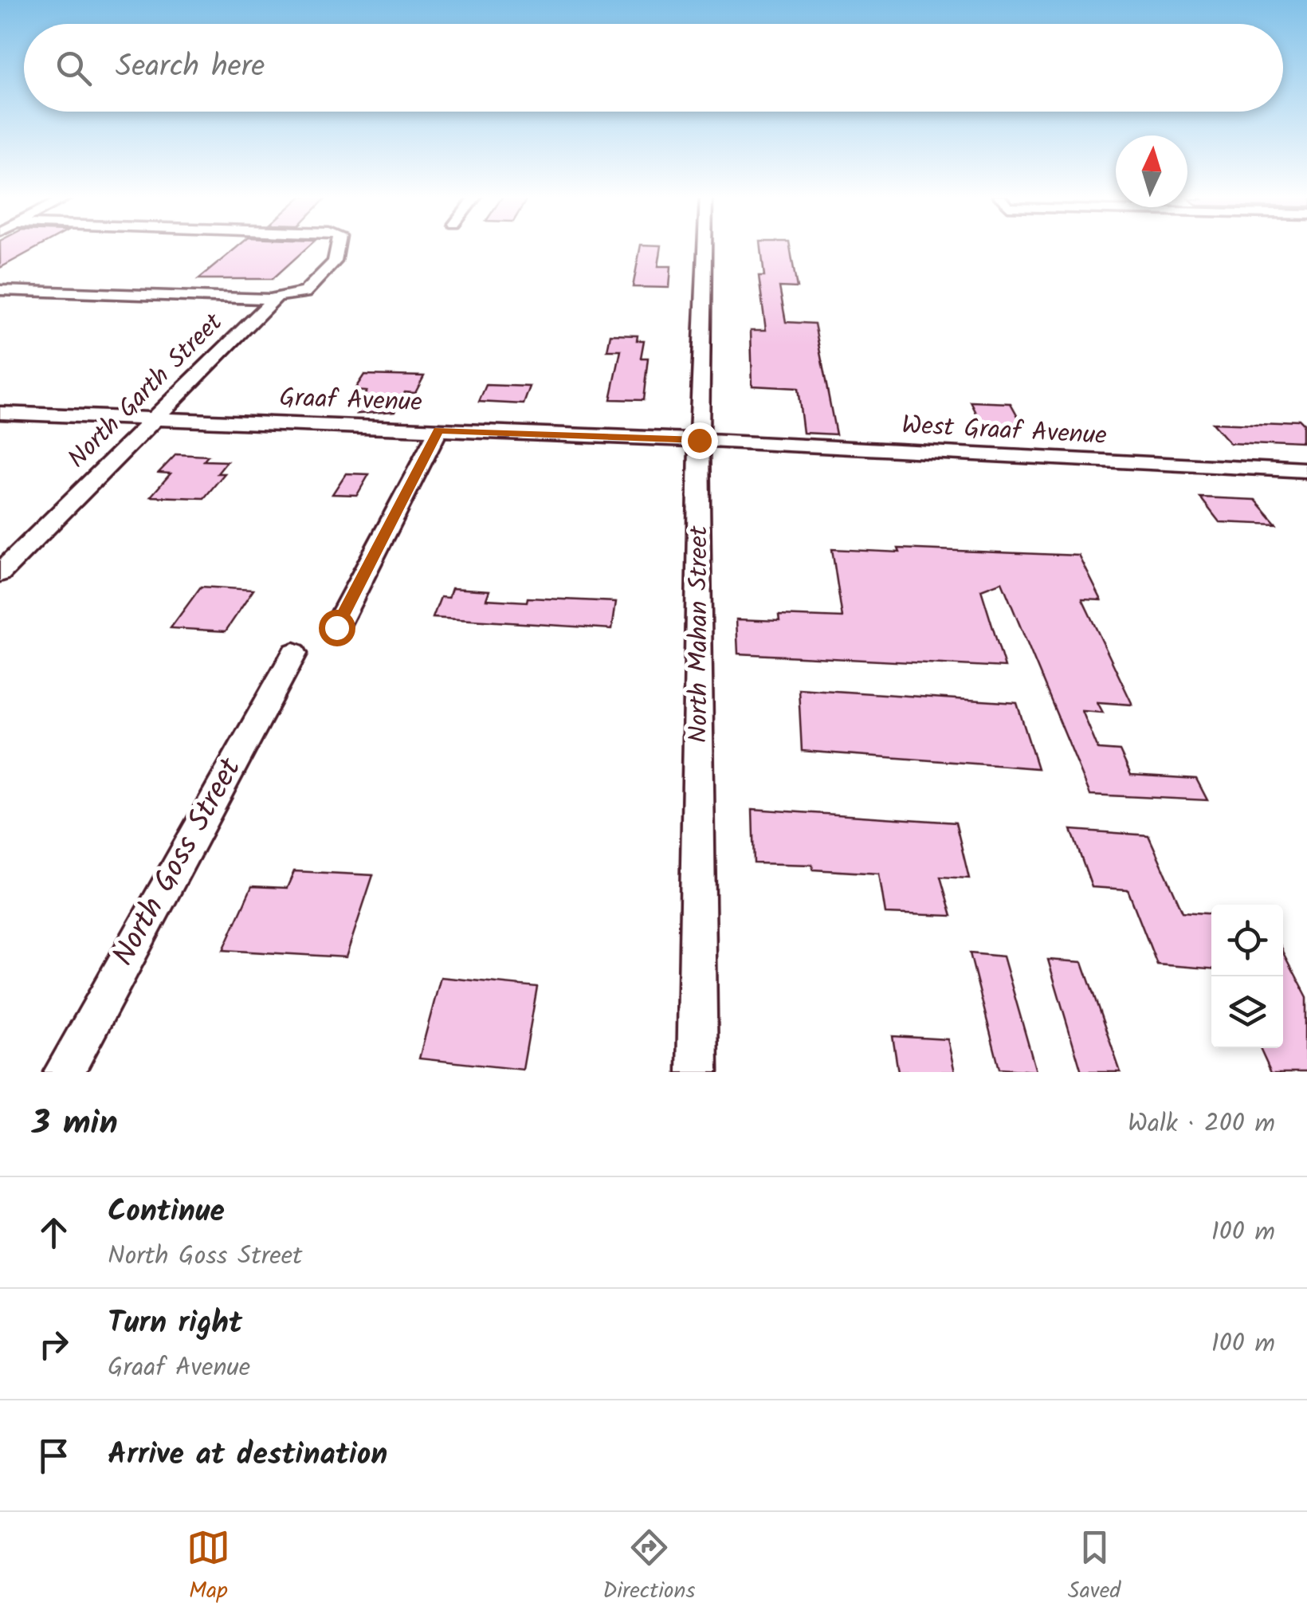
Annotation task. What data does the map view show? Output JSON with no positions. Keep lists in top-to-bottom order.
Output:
{
  "streets": {
    "street": [
      "North Garth Street",
      "Graaf Avenue",
      "West Graaf Avenue",
      "North Mahan Street",
      "North Goss Street"
    ]
  },
  "crossings": [
    ["North Garth Street", "Graaf Avenue"],
    ["Graaf Avenue", "West Graaf Avenue"],
    ["Graaf Avenue", "North Mahan Street"],
    ["West Graaf Avenue", "North Mahan Street"]
  ],
  "north": "top",
  "page": {
    "search": "Search here",
    "heading": ["3 min", "Walk · 200 m"],
    "list": [
      ["Continue", "North Goss Street", "100 m"],
      ["Turn right", "Graaf Avenue", "100 m"],
      "Arrive at destination"
    ],
    "nav": ["Map", "Directions", "Saved"]
  }
}
